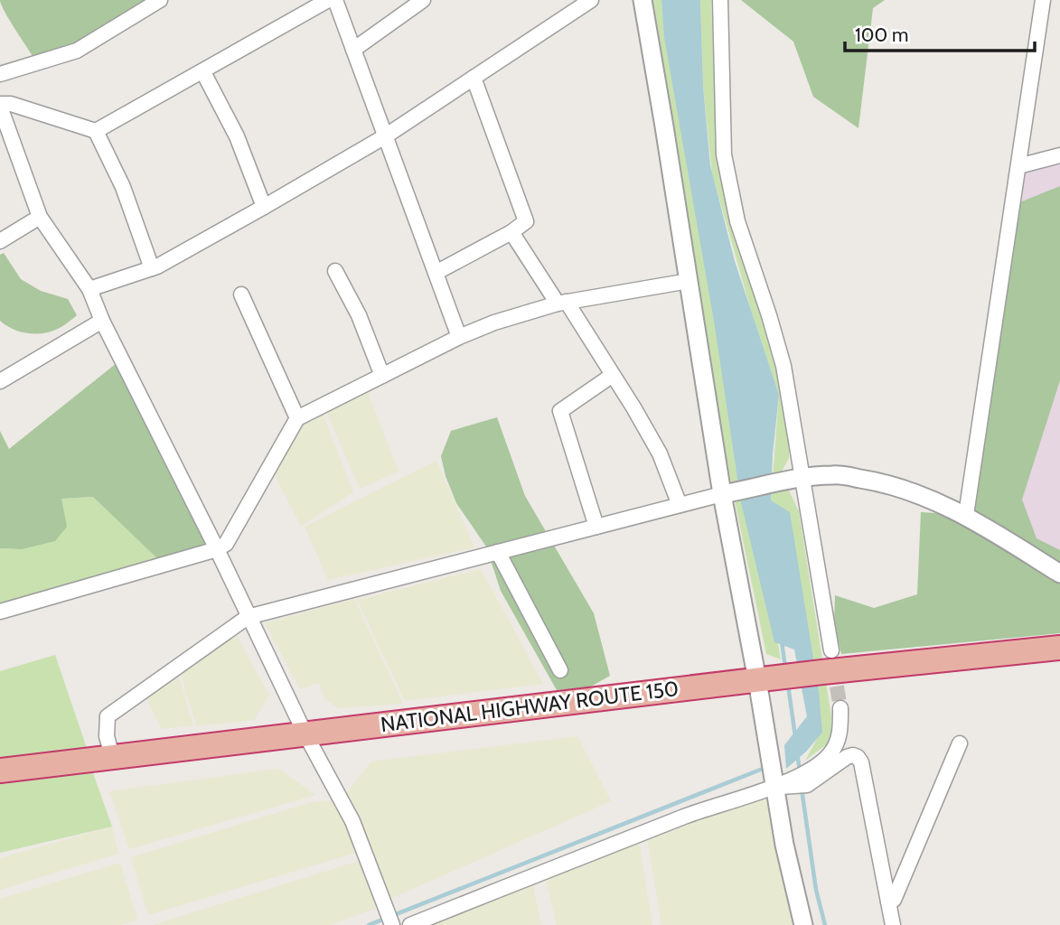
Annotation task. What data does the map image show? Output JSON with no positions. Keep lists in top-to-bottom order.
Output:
{
  "streets": {
    "highway": ["NATIONAL HIGHWAY ROUTE 150"]
  },
  "scale_bar": "100 m"
}
